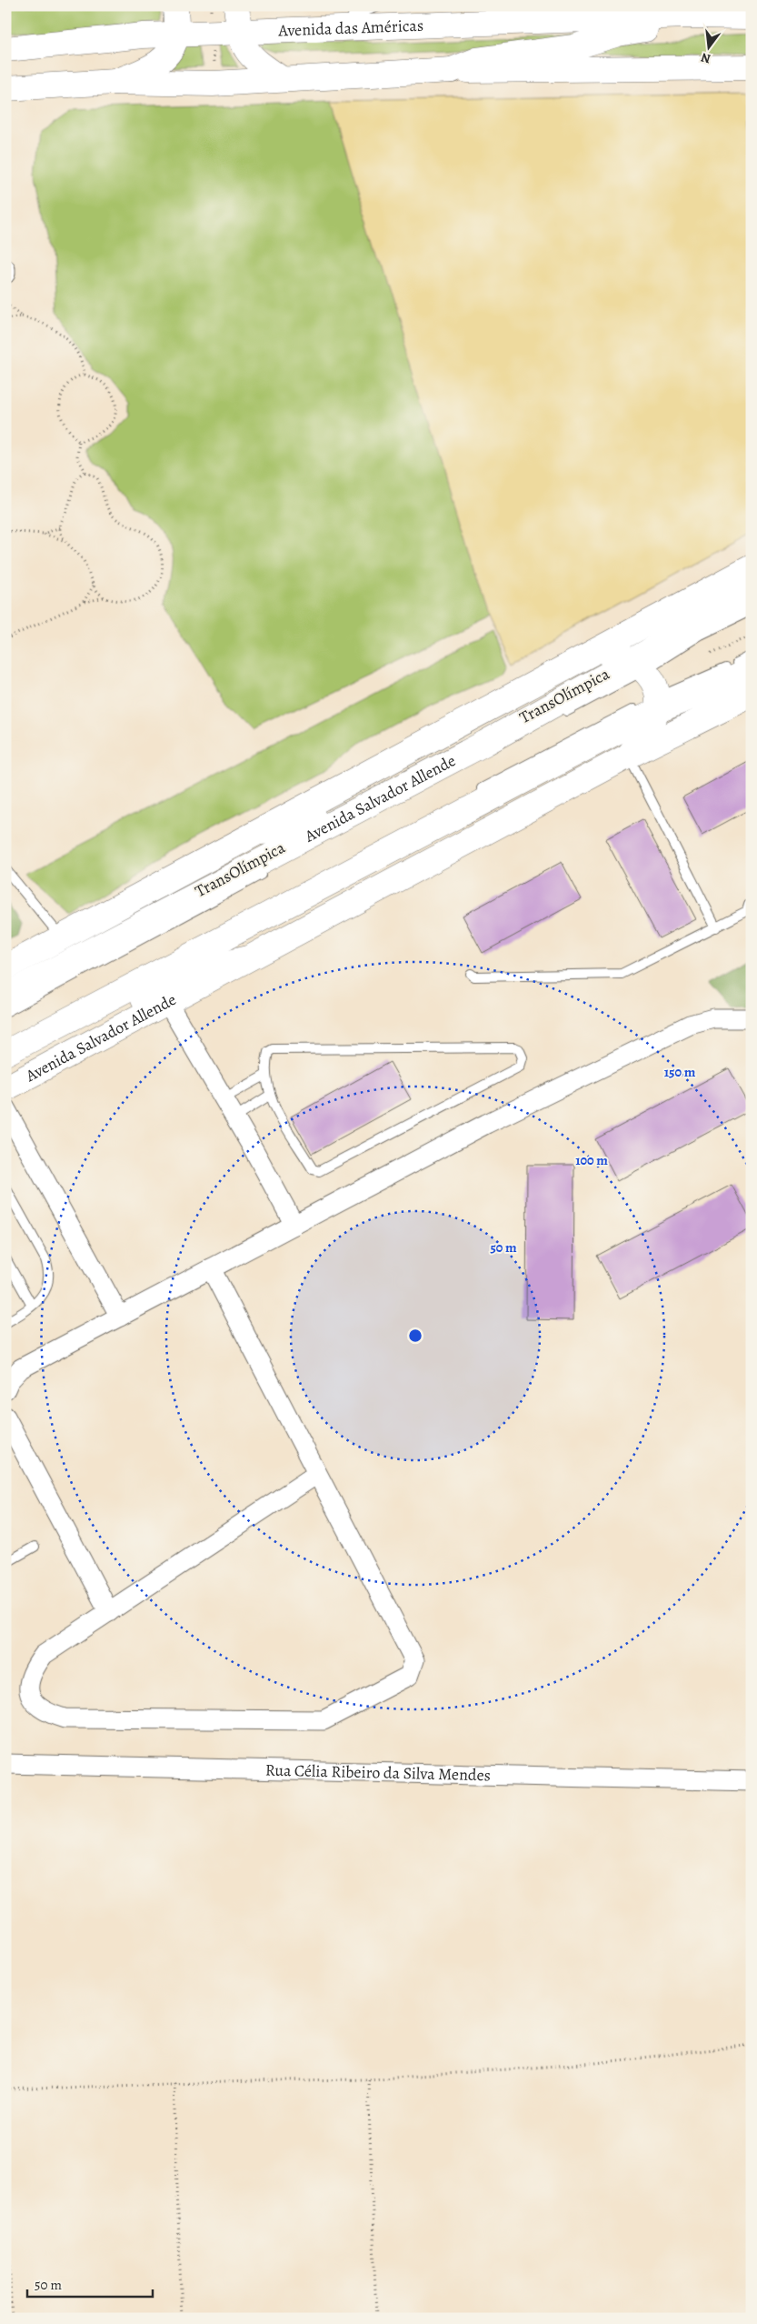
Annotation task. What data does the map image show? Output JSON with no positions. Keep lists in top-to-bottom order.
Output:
{
  "streets": {
    "main road": ["Avenida das Américas", "Avenida Salvador Allende"],
    "street": ["Rua Célia Ribeiro da Silva Mendes"],
    "lane": ["TransOlímpica"]
  },
  "crossings": [
    ["TransOlímpica", "Avenida Salvador Allende"]
  ],
  "scale_bar": "50 m",
  "north": "bottom",
  "rings": ["150 m", "100 m", "50 m"]
}
